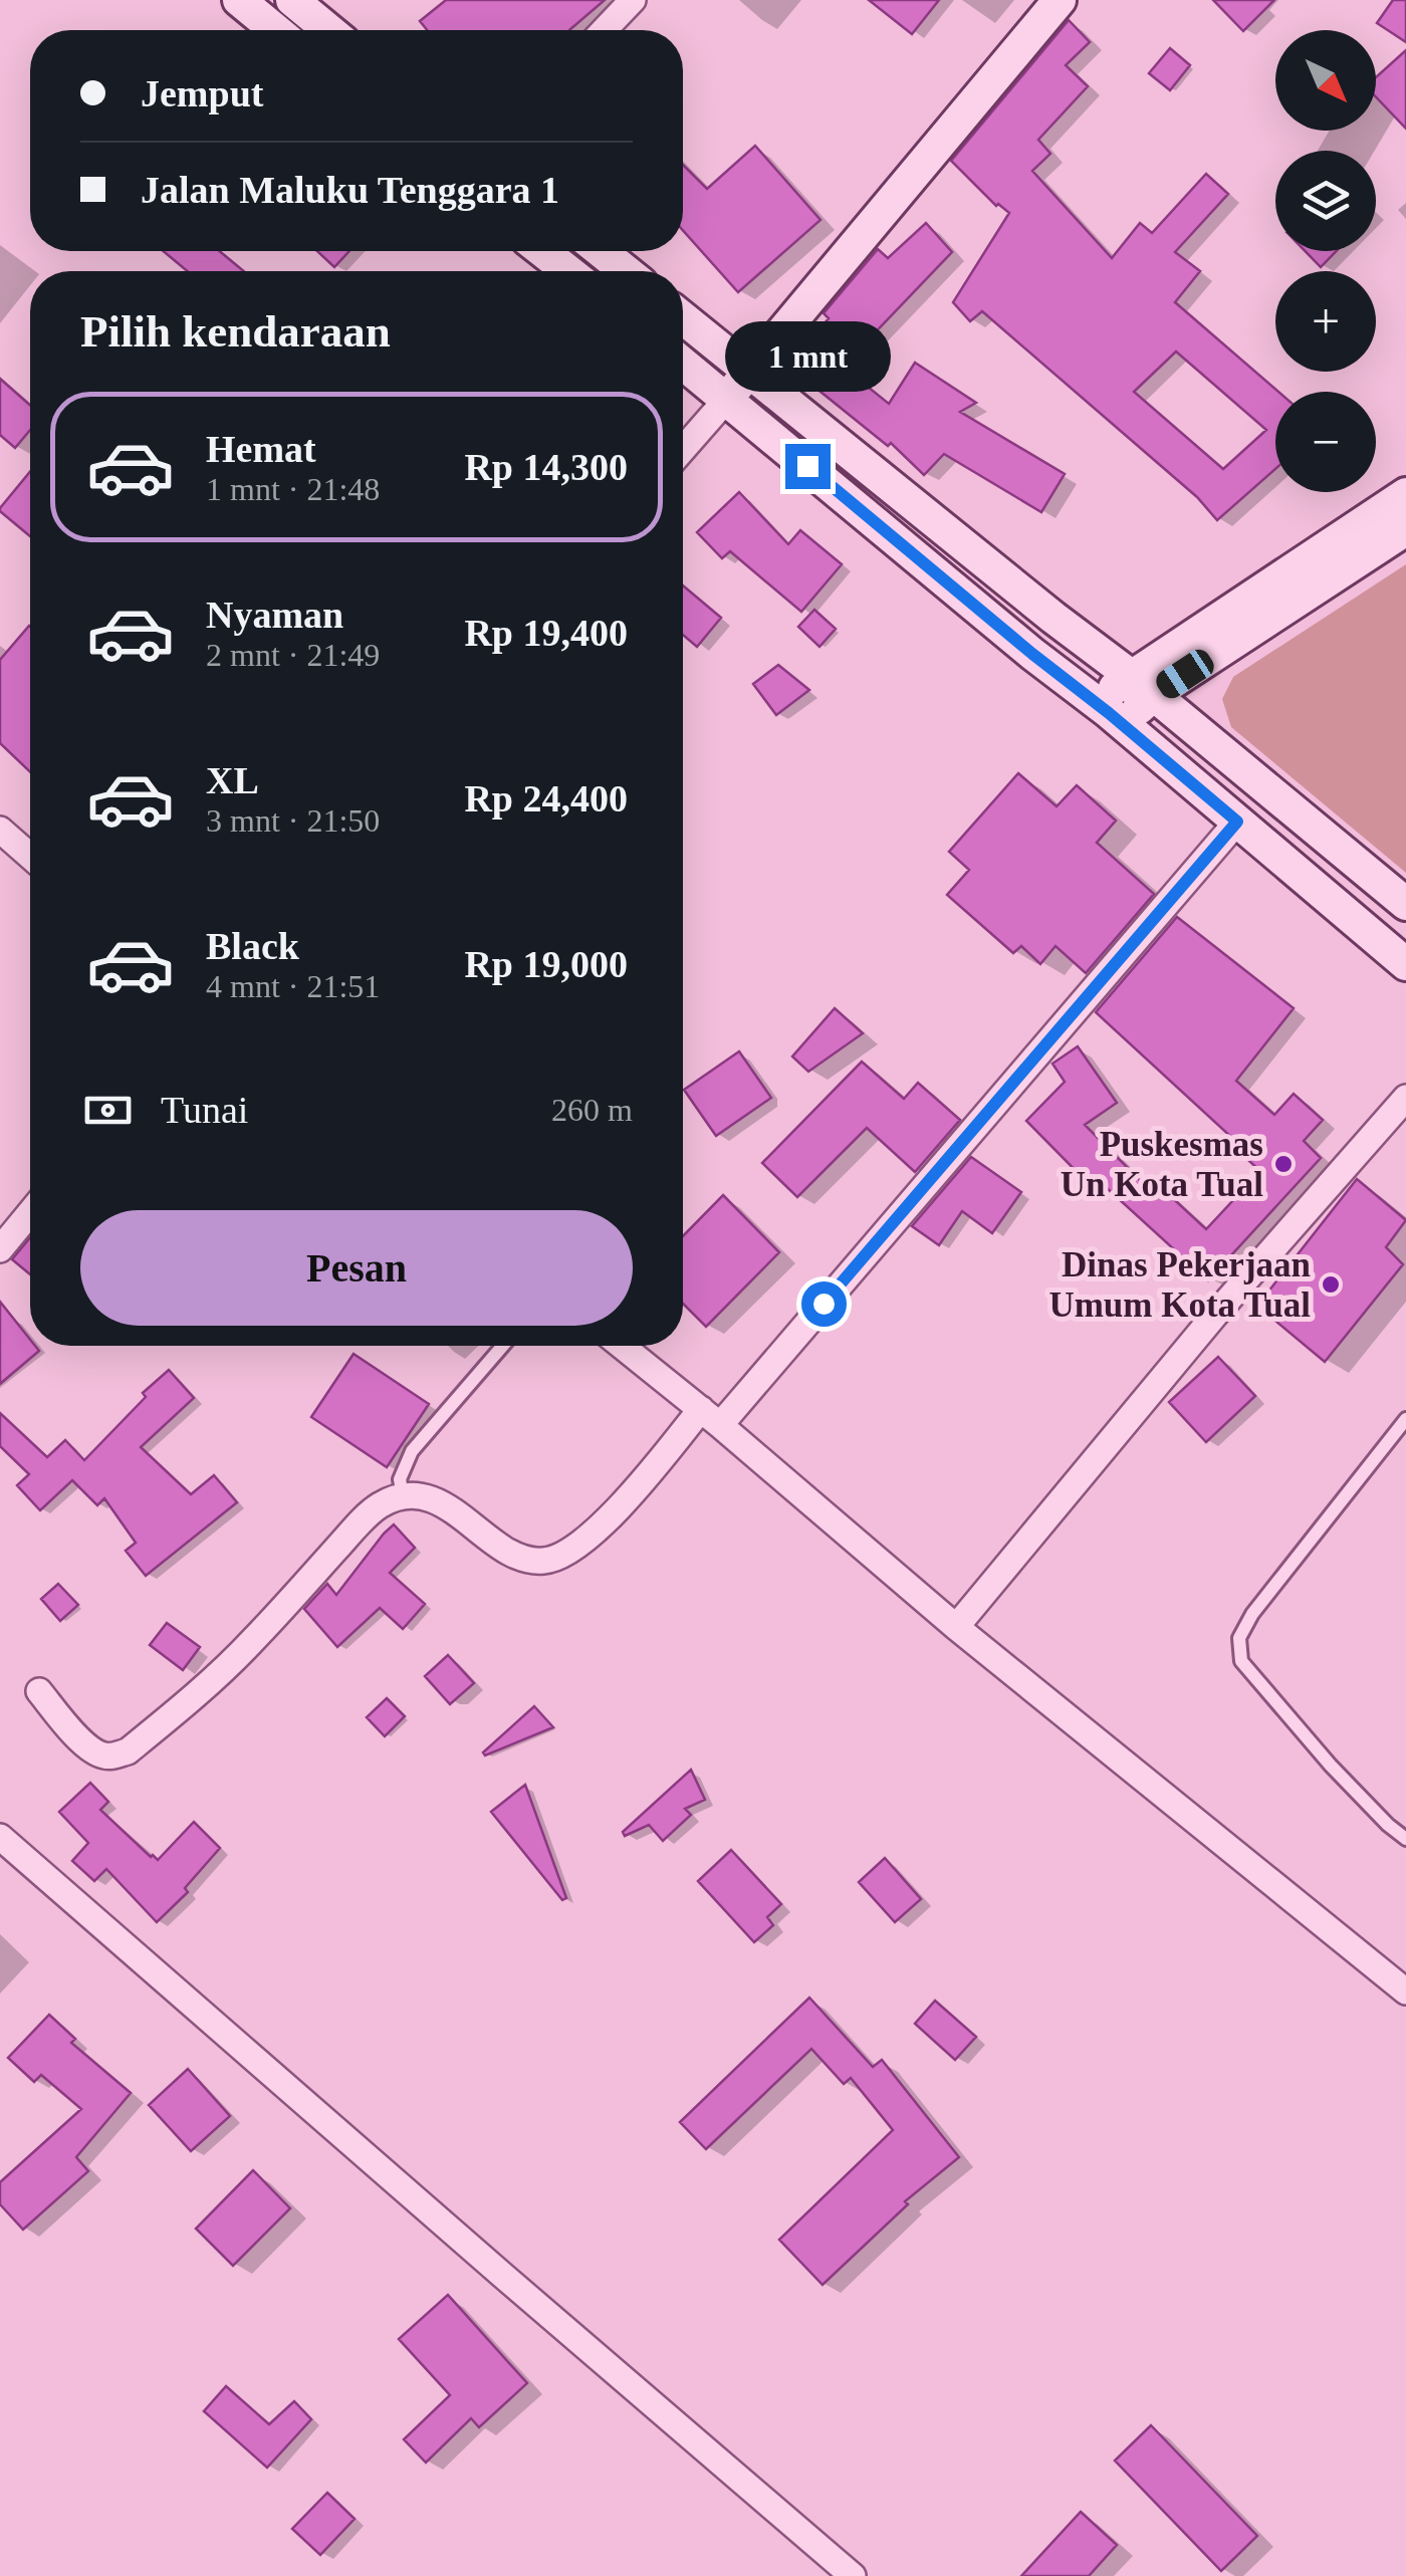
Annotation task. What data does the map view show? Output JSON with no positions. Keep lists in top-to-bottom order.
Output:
{
  "places": ["Puskesmas Un Kota Tual", "Dinas Pekerjaan Umum Kota Tual"],
  "north": "bottom right",
  "page": {
    "map_buttons": ["+", "−"],
    "banner": ["Jemput", "Jalan Maluku Tenggara 1"],
    "heading": "Pilih kendaraan",
    "bubble": "1 mnt",
    "list": [
      {
        "name": "Hemat",
        "note": "1 mnt · 21:48",
        "value": "Rp 14,300"
      },
      {
        "name": "Nyaman",
        "note": "2 mnt · 21:49",
        "value": "Rp 19,400"
      },
      {
        "name": "XL",
        "note": "3 mnt · 21:50",
        "value": "Rp 24,400"
      },
      {
        "name": "Black",
        "note": "4 mnt · 21:51",
        "value": "Rp 19,000"
      }
    ],
    "pay": ["Tunai", "260 m"],
    "buttons": "Pesan"
  }
}
